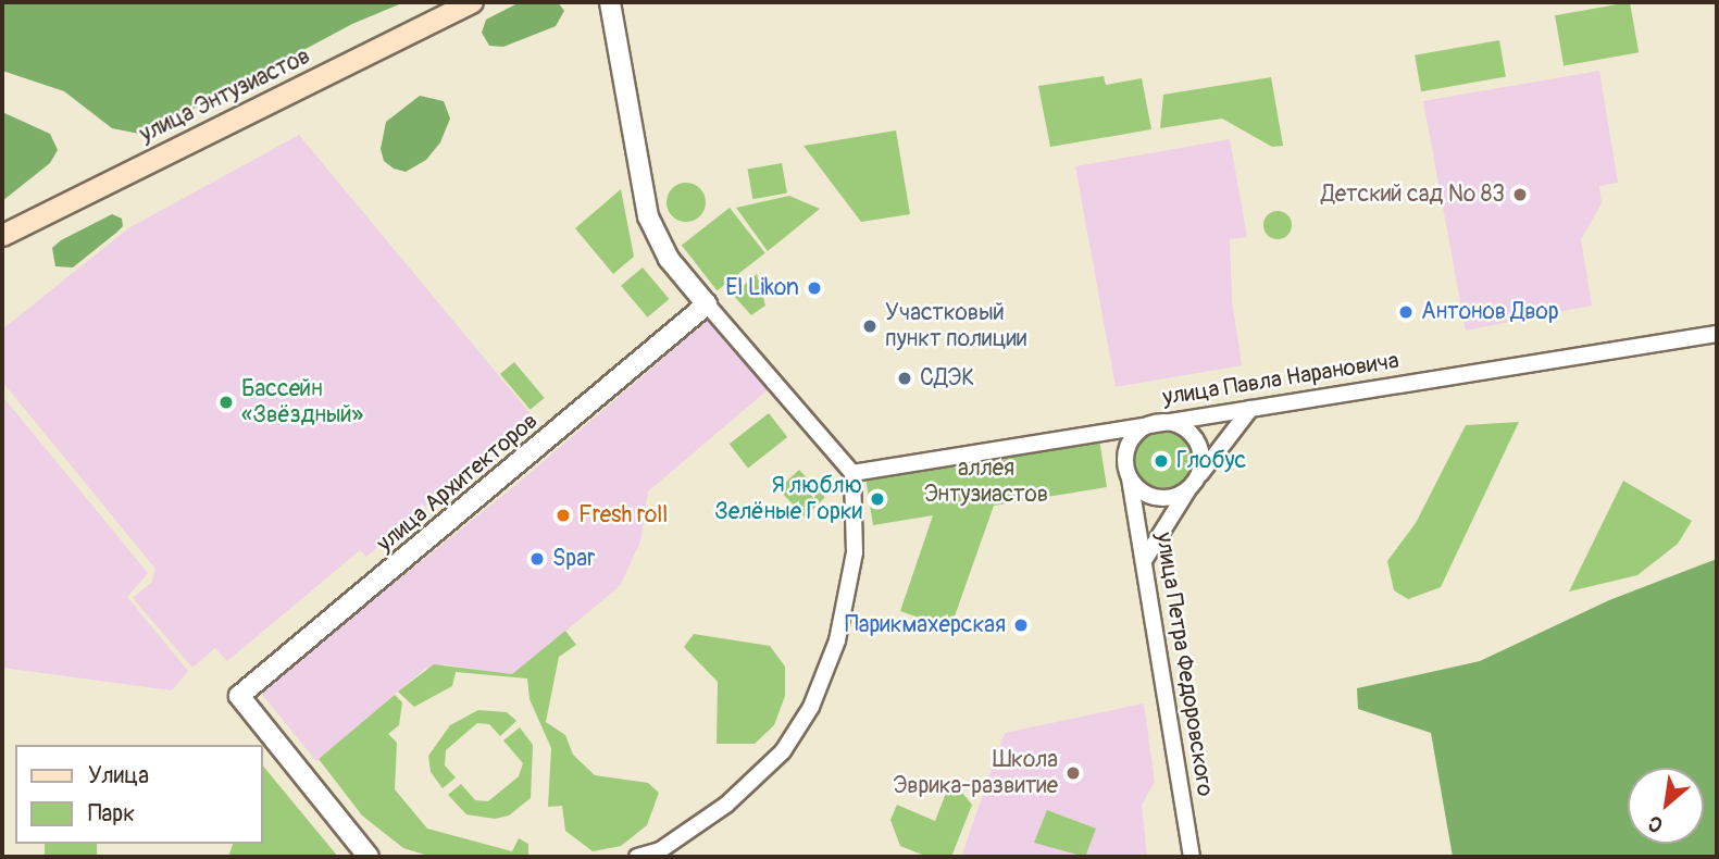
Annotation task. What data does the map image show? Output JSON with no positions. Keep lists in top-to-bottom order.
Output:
{
  "streets": {
    "main road": ["улица Энтузиастов"],
    "street": ["улица Павла Нарановича", "улица Архитекторов", "улица Петра Федоровского"]
  },
  "crossings": [
    ["улица Павла Нарановича", "улица Петра Федоровского"]
  ],
  "parks": ["аллея Энтузиастов"],
  "places": [
    "Детский сад № 83",
    "El Likon",
    "Антонов Двор",
    "Участковый пункт полиции",
    "СДЭК",
    "Бассейн «Звёздный»",
    "Глобус",
    "Я люблю Зелёные Горки",
    "Fresh roll",
    "Spar",
    "Парикмахерская",
    "Школа Эврика-развитие"
  ],
  "legend": ["Улица", "Парк"],
  "north": "bottom left"
}
